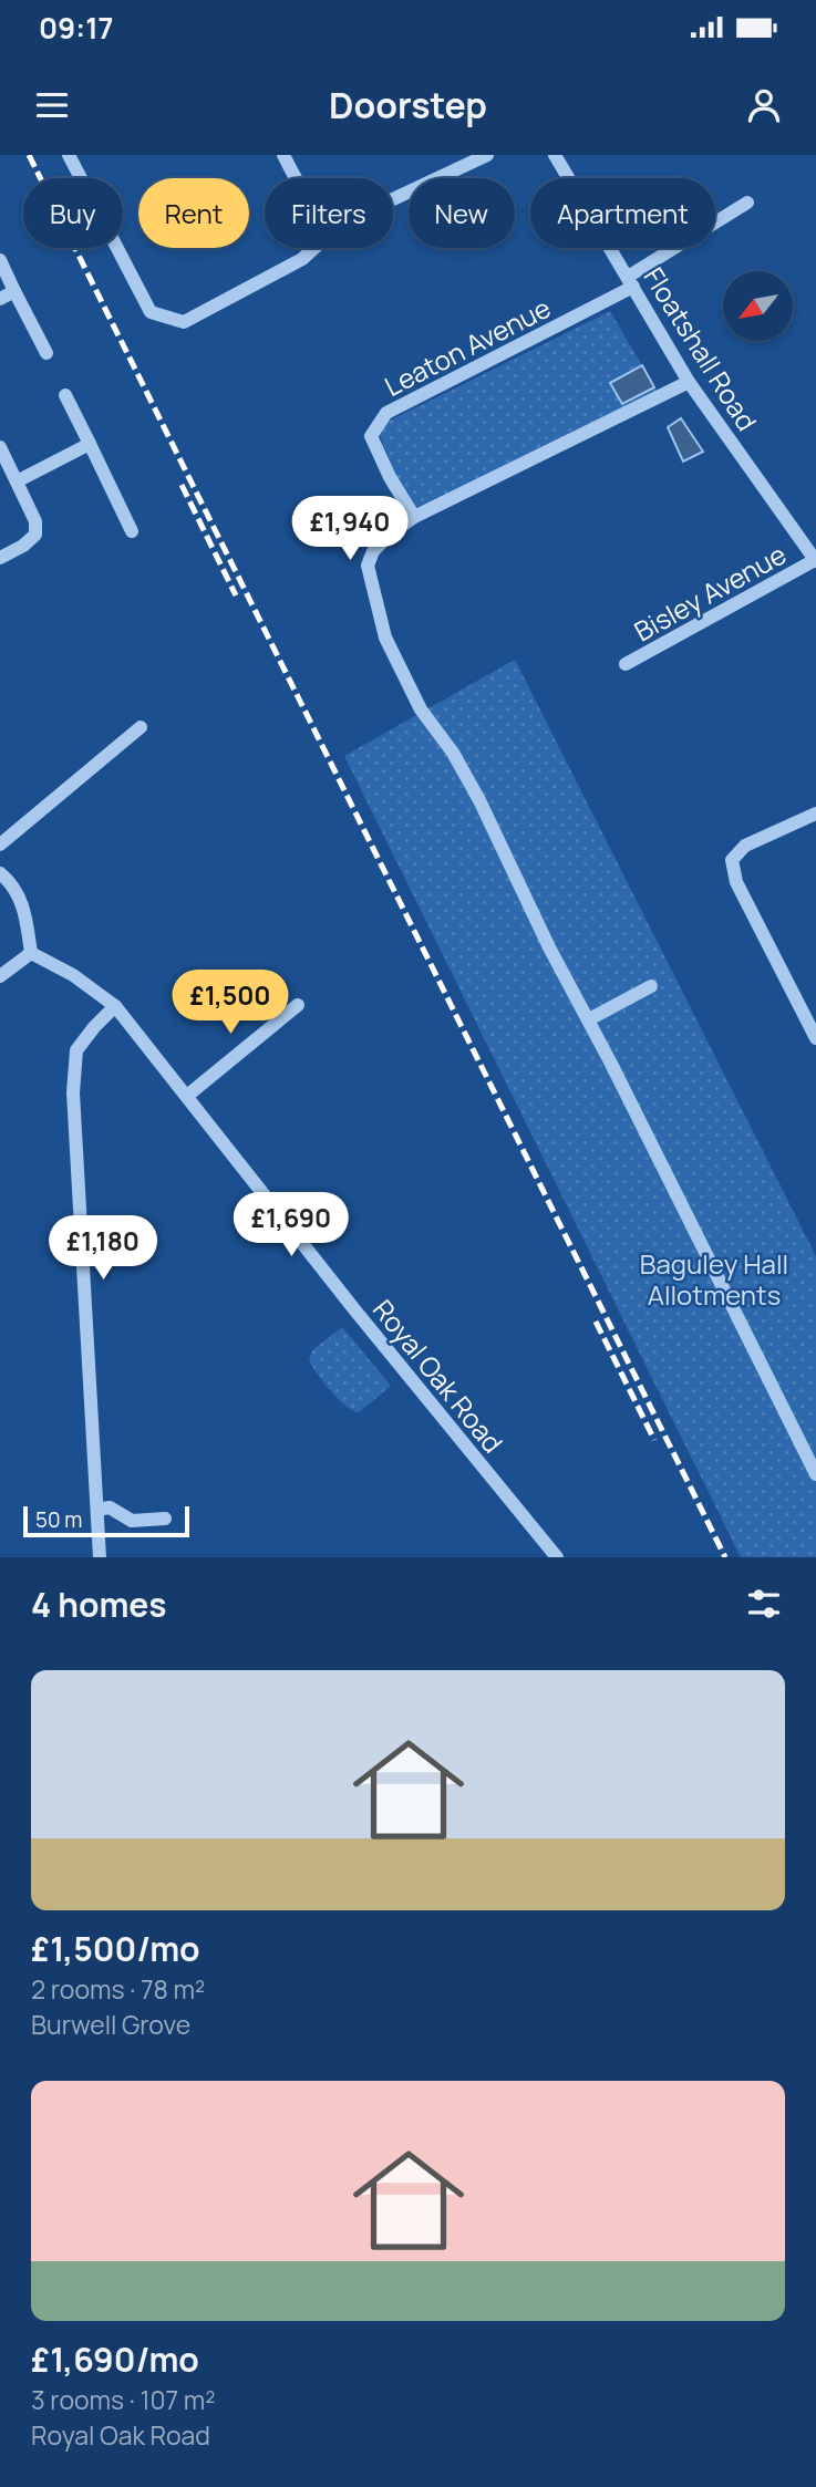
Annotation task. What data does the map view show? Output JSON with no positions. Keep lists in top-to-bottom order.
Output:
{
  "streets": {
    "street": [
      "Leaton Avenue",
      "Floatshall Road",
      "Bisley Avenue",
      "Royal Oak Road"
    ]
  },
  "crossings": [
    ["Leaton Avenue", "Floatshall Road"],
    ["Floatshall Road", "Bisley Avenue"]
  ],
  "parks": ["Baguley Hall Allotments"],
  "scale_bar": "50 m",
  "north": "bottom left",
  "page": {
    "status": "09:17",
    "header": "Doorstep",
    "chip": [
      "Buy",
      "Rent",
      "Filters",
      "New",
      "Apartment"
    ],
    "price": [
      "£1,940",
      "£1,500",
      "£1,690",
      "£1,180"
    ],
    "scale": "50 m",
    "heading": "4 homes",
    "list": [
      {
        "name": "£1,500/mo",
        "note": "2 rooms · 78 m² · Burwell Grove"
      },
      {
        "name": "£1,690/mo",
        "note": "3 rooms · 107 m² · Royal Oak Road"
      }
    ]
  }
}
